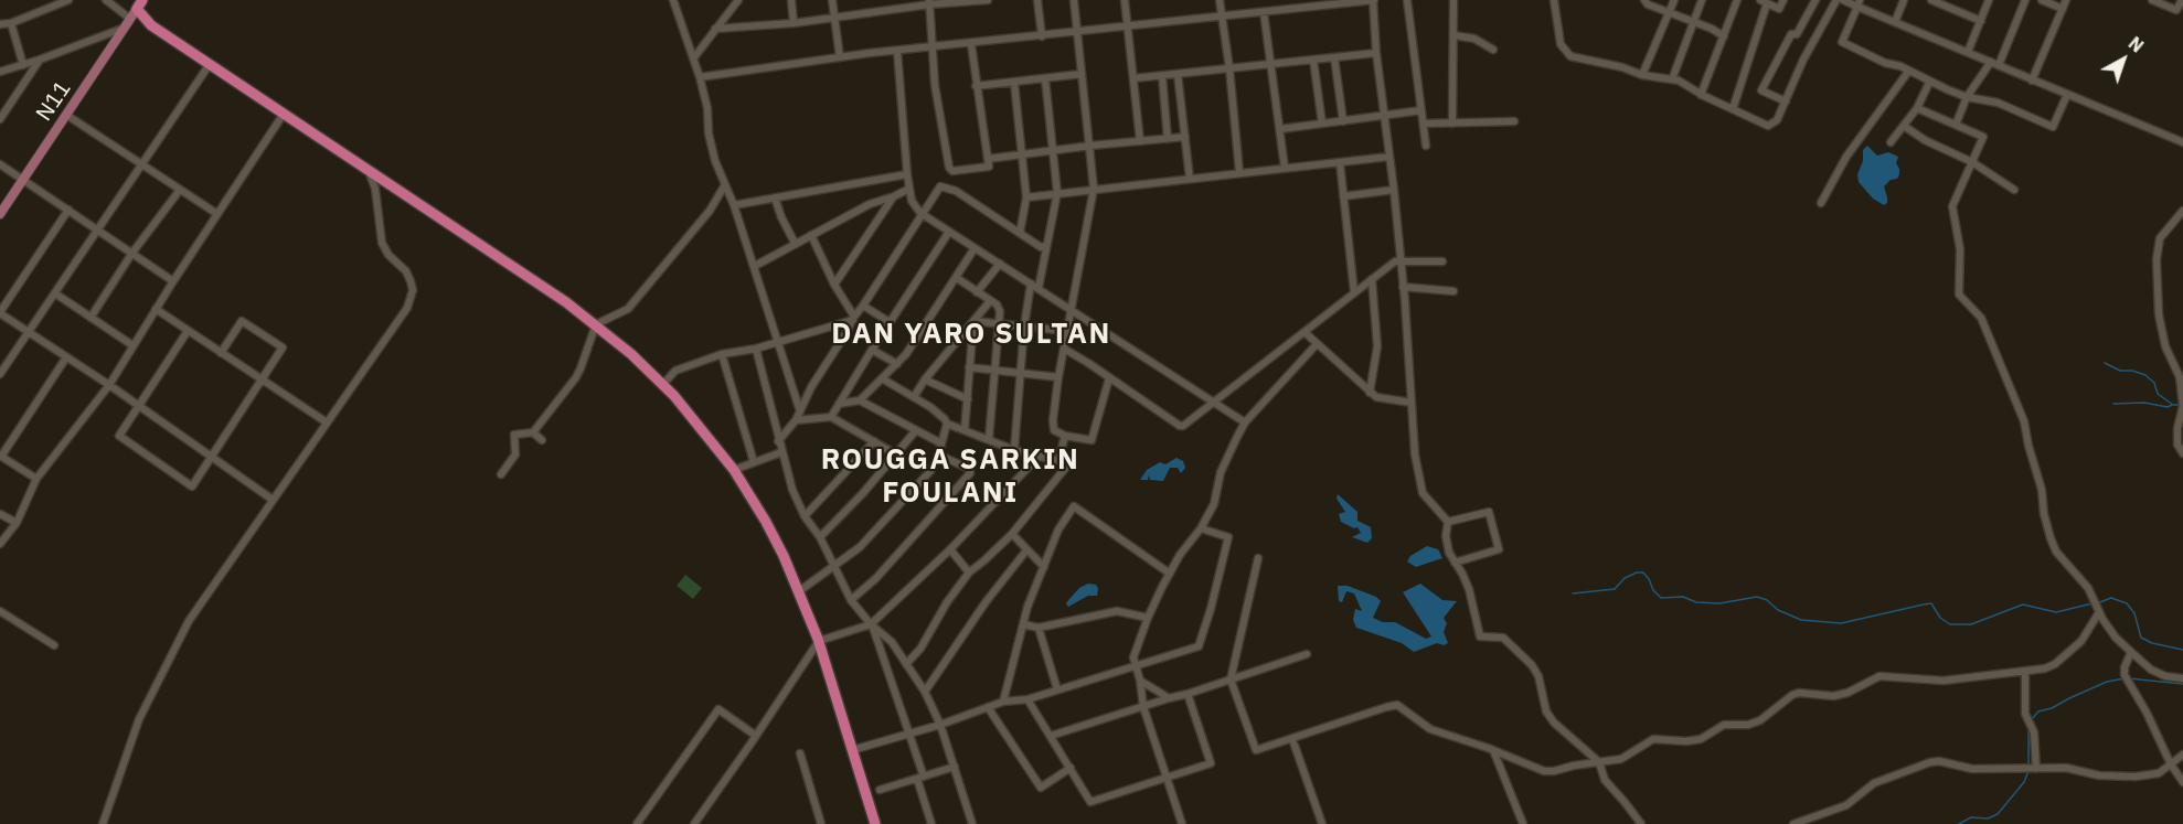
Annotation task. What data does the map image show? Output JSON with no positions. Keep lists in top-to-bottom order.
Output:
{
  "streets": {
    "main road": ["N11"]
  },
  "districts": ["DAN YARO SULTAN", "ROUGGA SARKIN FOULANI"],
  "north": "top right"
}
